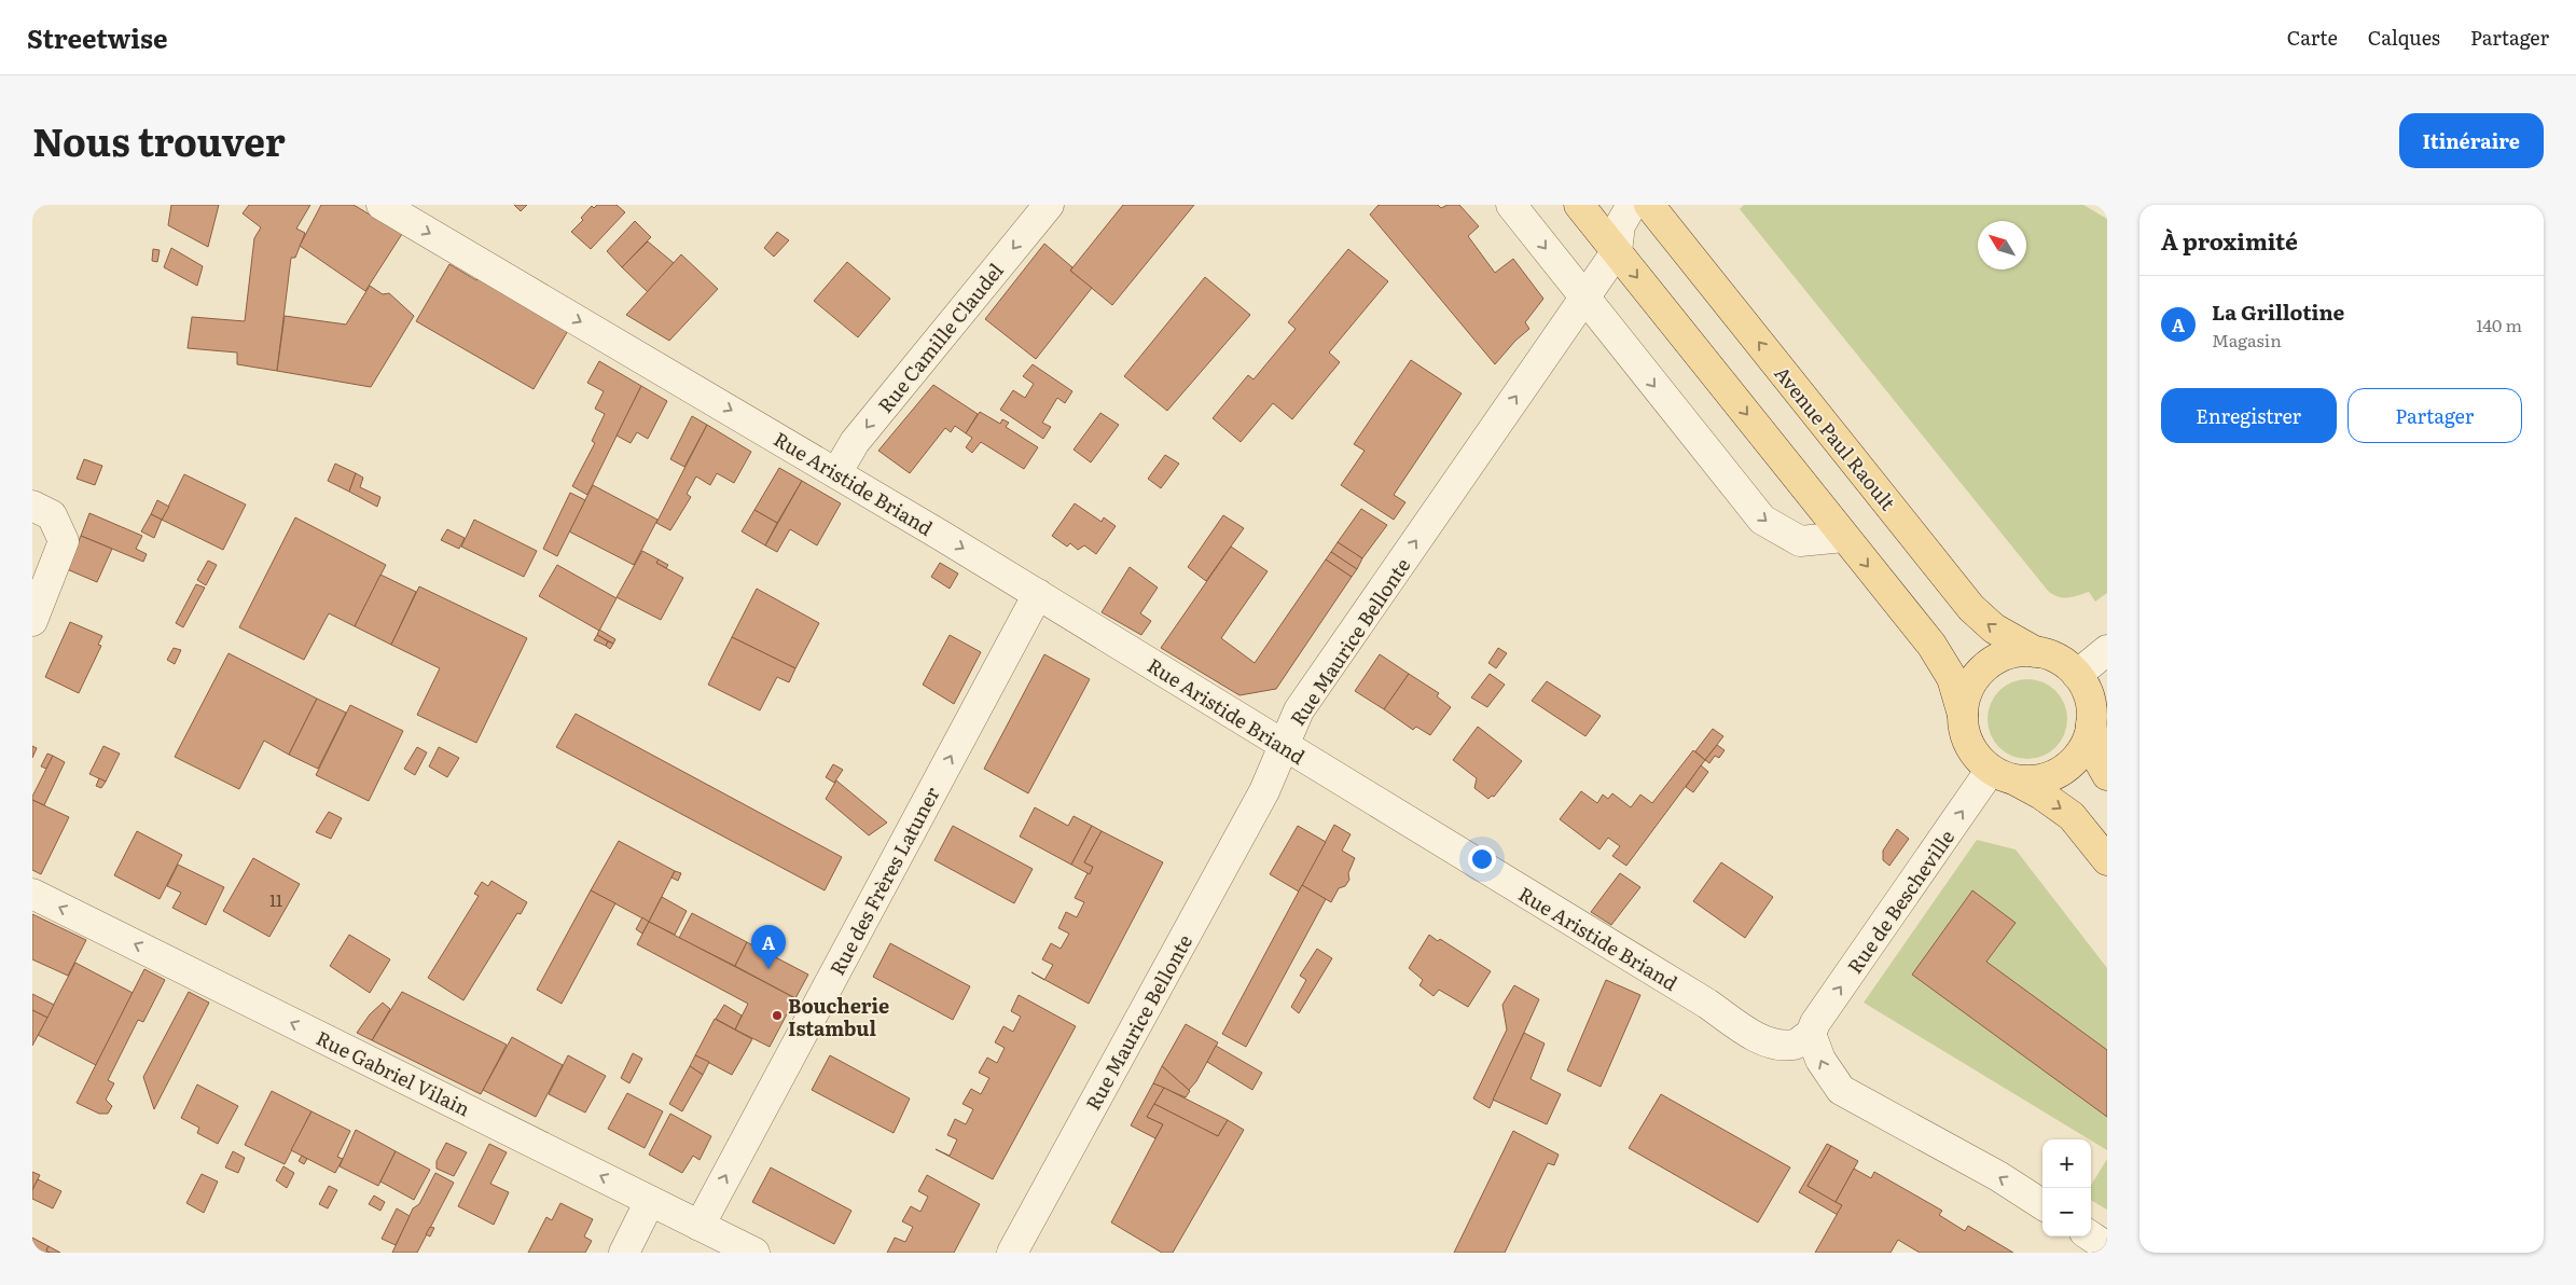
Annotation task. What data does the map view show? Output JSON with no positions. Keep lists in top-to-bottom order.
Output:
{
  "streets": {
    "main road": ["Avenue Paul Raoult"],
    "street": [
      "Rue Camille Claudel",
      "Rue Aristide Briand",
      "Rue Maurice Bellonte",
      "Rue des Frères Latuner",
      "Rue de Bescheville",
      "Rue Gabriel Vilain"
    ]
  },
  "crossings": [
    ["Rue Camille Claudel", "Rue Aristide Briand"],
    ["Avenue Paul Raoult", "Rue de Bescheville"],
    ["Rue Aristide Briand", "Rue Maurice Bellonte"],
    ["Rue Aristide Briand", "Rue des Frères Latuner"],
    ["Rue Aristide Briand", "Rue de Bescheville"],
    ["Rue des Frères Latuner", "Rue Gabriel Vilain"]
  ],
  "one_way": [
    "Rue Camille Claudel",
    "Rue Aristide Briand",
    "Rue Maurice Bellonte",
    "Rue des Frères Latuner",
    "Rue de Bescheville",
    "Rue Gabriel Vilain"
  ],
  "places": ["Boucherie Istambul"],
  "house_numbers": ["11"],
  "north": "top left",
  "page": {
    "header": "Streetwise",
    "nav": ["Carte", "Calques", "Partager"],
    "title": "Nous trouver",
    "buttons": [
      "Itinéraire",
      ["Enregistrer", "Partager"]
    ],
    "heading": "À proximité",
    "list": [
      {
        "mark": "A",
        "name": "La Grillotine",
        "note": "Magasin",
        "value": "140 m"
      }
    ],
    "pins": "A",
    "map_buttons": ["+", "−"]
  }
}
